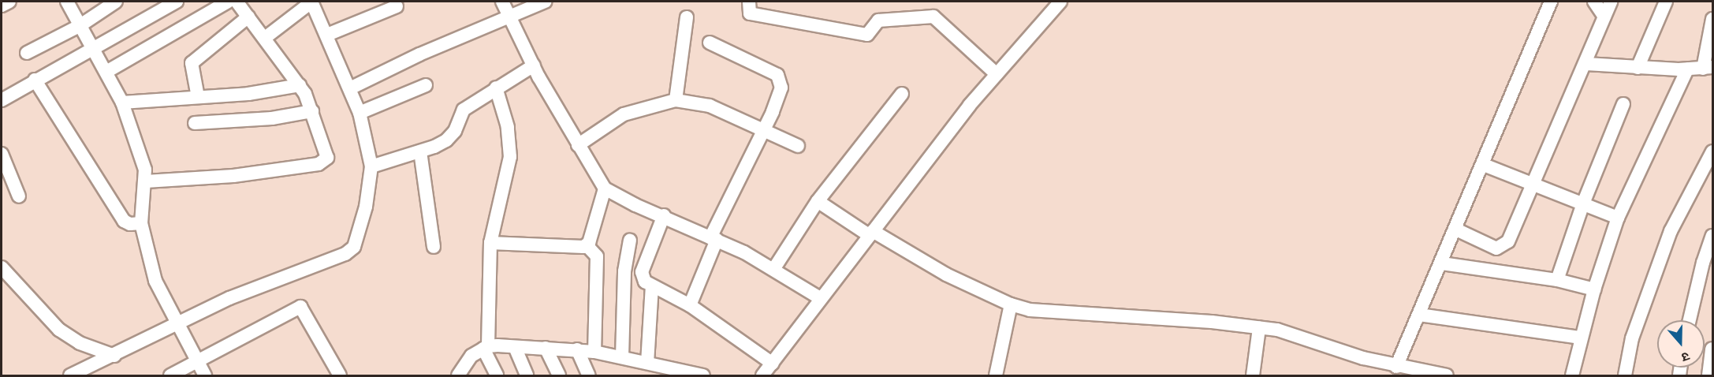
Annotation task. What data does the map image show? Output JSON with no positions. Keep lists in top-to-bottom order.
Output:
{
  "north": "bottom"
}
